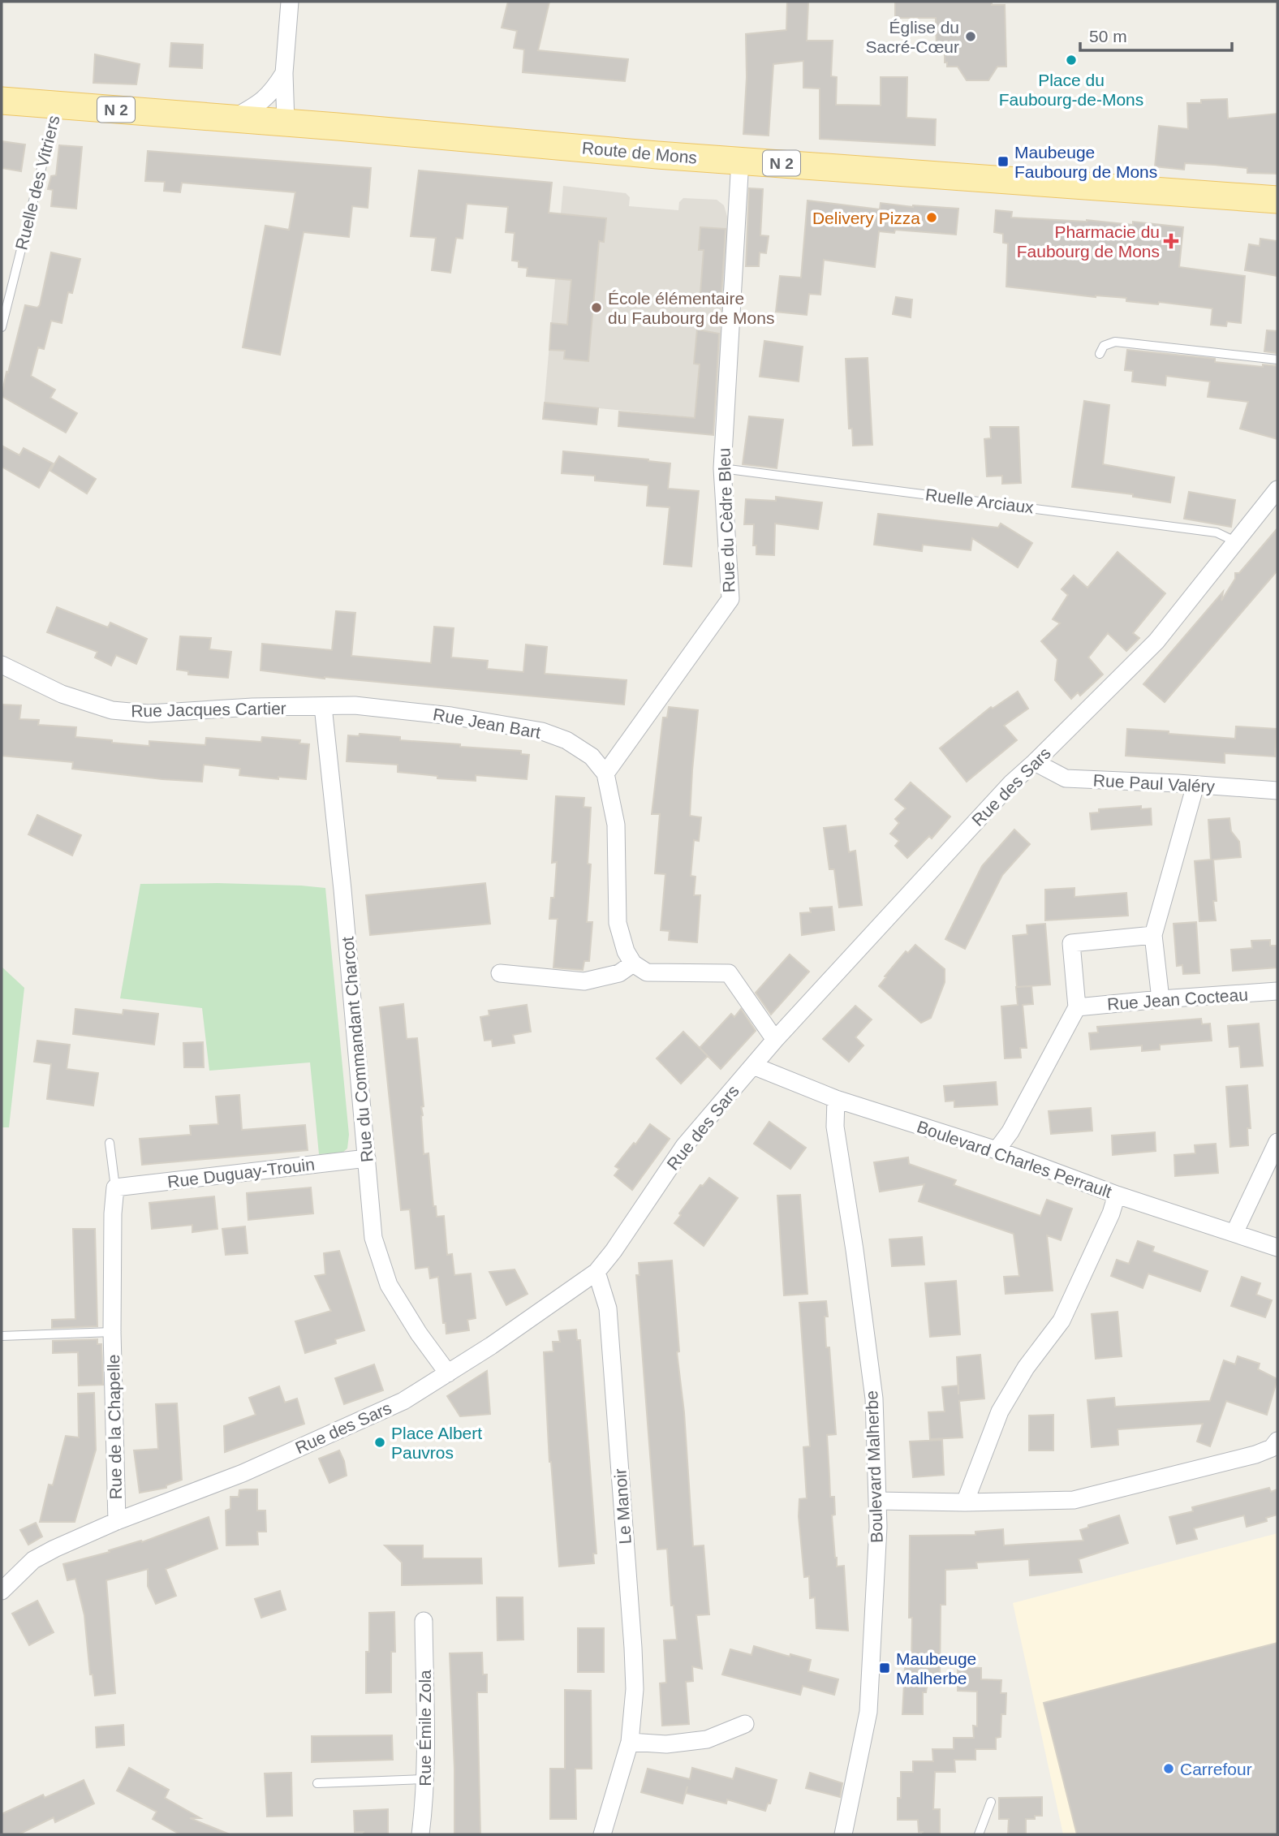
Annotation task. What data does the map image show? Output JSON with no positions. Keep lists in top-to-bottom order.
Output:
{
  "streets": {
    "main road": ["N 2", "Route de Mons"],
    "street": [
      "Rue du Cèdre Bleu",
      "Rue Jacques Cartier",
      "Rue Jean Bart",
      "Rue Paul Valéry",
      "Rue des Sars",
      "Rue Jean Cocteau",
      "Rue du Commandant Charcot",
      "Boulevard Charles Perrault",
      "Rue Duguay-Trouin",
      "Rue de la Chapelle",
      "Boulevard Malherbe",
      "Le Manoir",
      "Rue Émile Zola"
    ],
    "lane": ["Ruelle des Vitriers", "Ruelle Arciaux"]
  },
  "crossings": [
    ["Route de Mons", "Ruelle des Vitriers"],
    ["Route de Mons", "Rue du Cèdre Bleu"],
    ["Ruelle Arciaux", "Rue du Cèdre Bleu"],
    ["Ruelle Arciaux", "Rue des Sars"],
    ["Rue du Cèdre Bleu", "Rue Jean Bart"],
    ["Rue Jacques Cartier", "Rue Jean Bart"],
    ["Rue Jacques Cartier", "Rue du Commandant Charcot"],
    ["Rue Jean Bart", "Rue du Commandant Charcot"],
    ["Rue Paul Valéry", "Rue des Sars"],
    ["Rue des Sars", "Rue du Commandant Charcot"],
    ["Rue des Sars", "Boulevard Charles Perrault"],
    ["Rue des Sars", "Rue de la Chapelle"],
    ["Rue des Sars", "Le Manoir"],
    ["Rue du Commandant Charcot", "Rue Duguay-Trouin"],
    ["Boulevard Charles Perrault", "Boulevard Malherbe"],
    ["Rue Duguay-Trouin", "Rue de la Chapelle"]
  ],
  "places": {
    "other": [
      "Église du Sacré-Cœur",
      "Place du Faubourg-de-Mons",
      "Delivery Pizza",
      "École élémentaire du Faubourg de Mons",
      "Place Albert Pauvros",
      "Carrefour"
    ],
    "transit": ["Maubeuge Faubourg de Mons", "Maubeuge Malherbe"],
    "health": ["Pharmacie du Faubourg de Mons"]
  },
  "scale_bar": "50 m"
}
